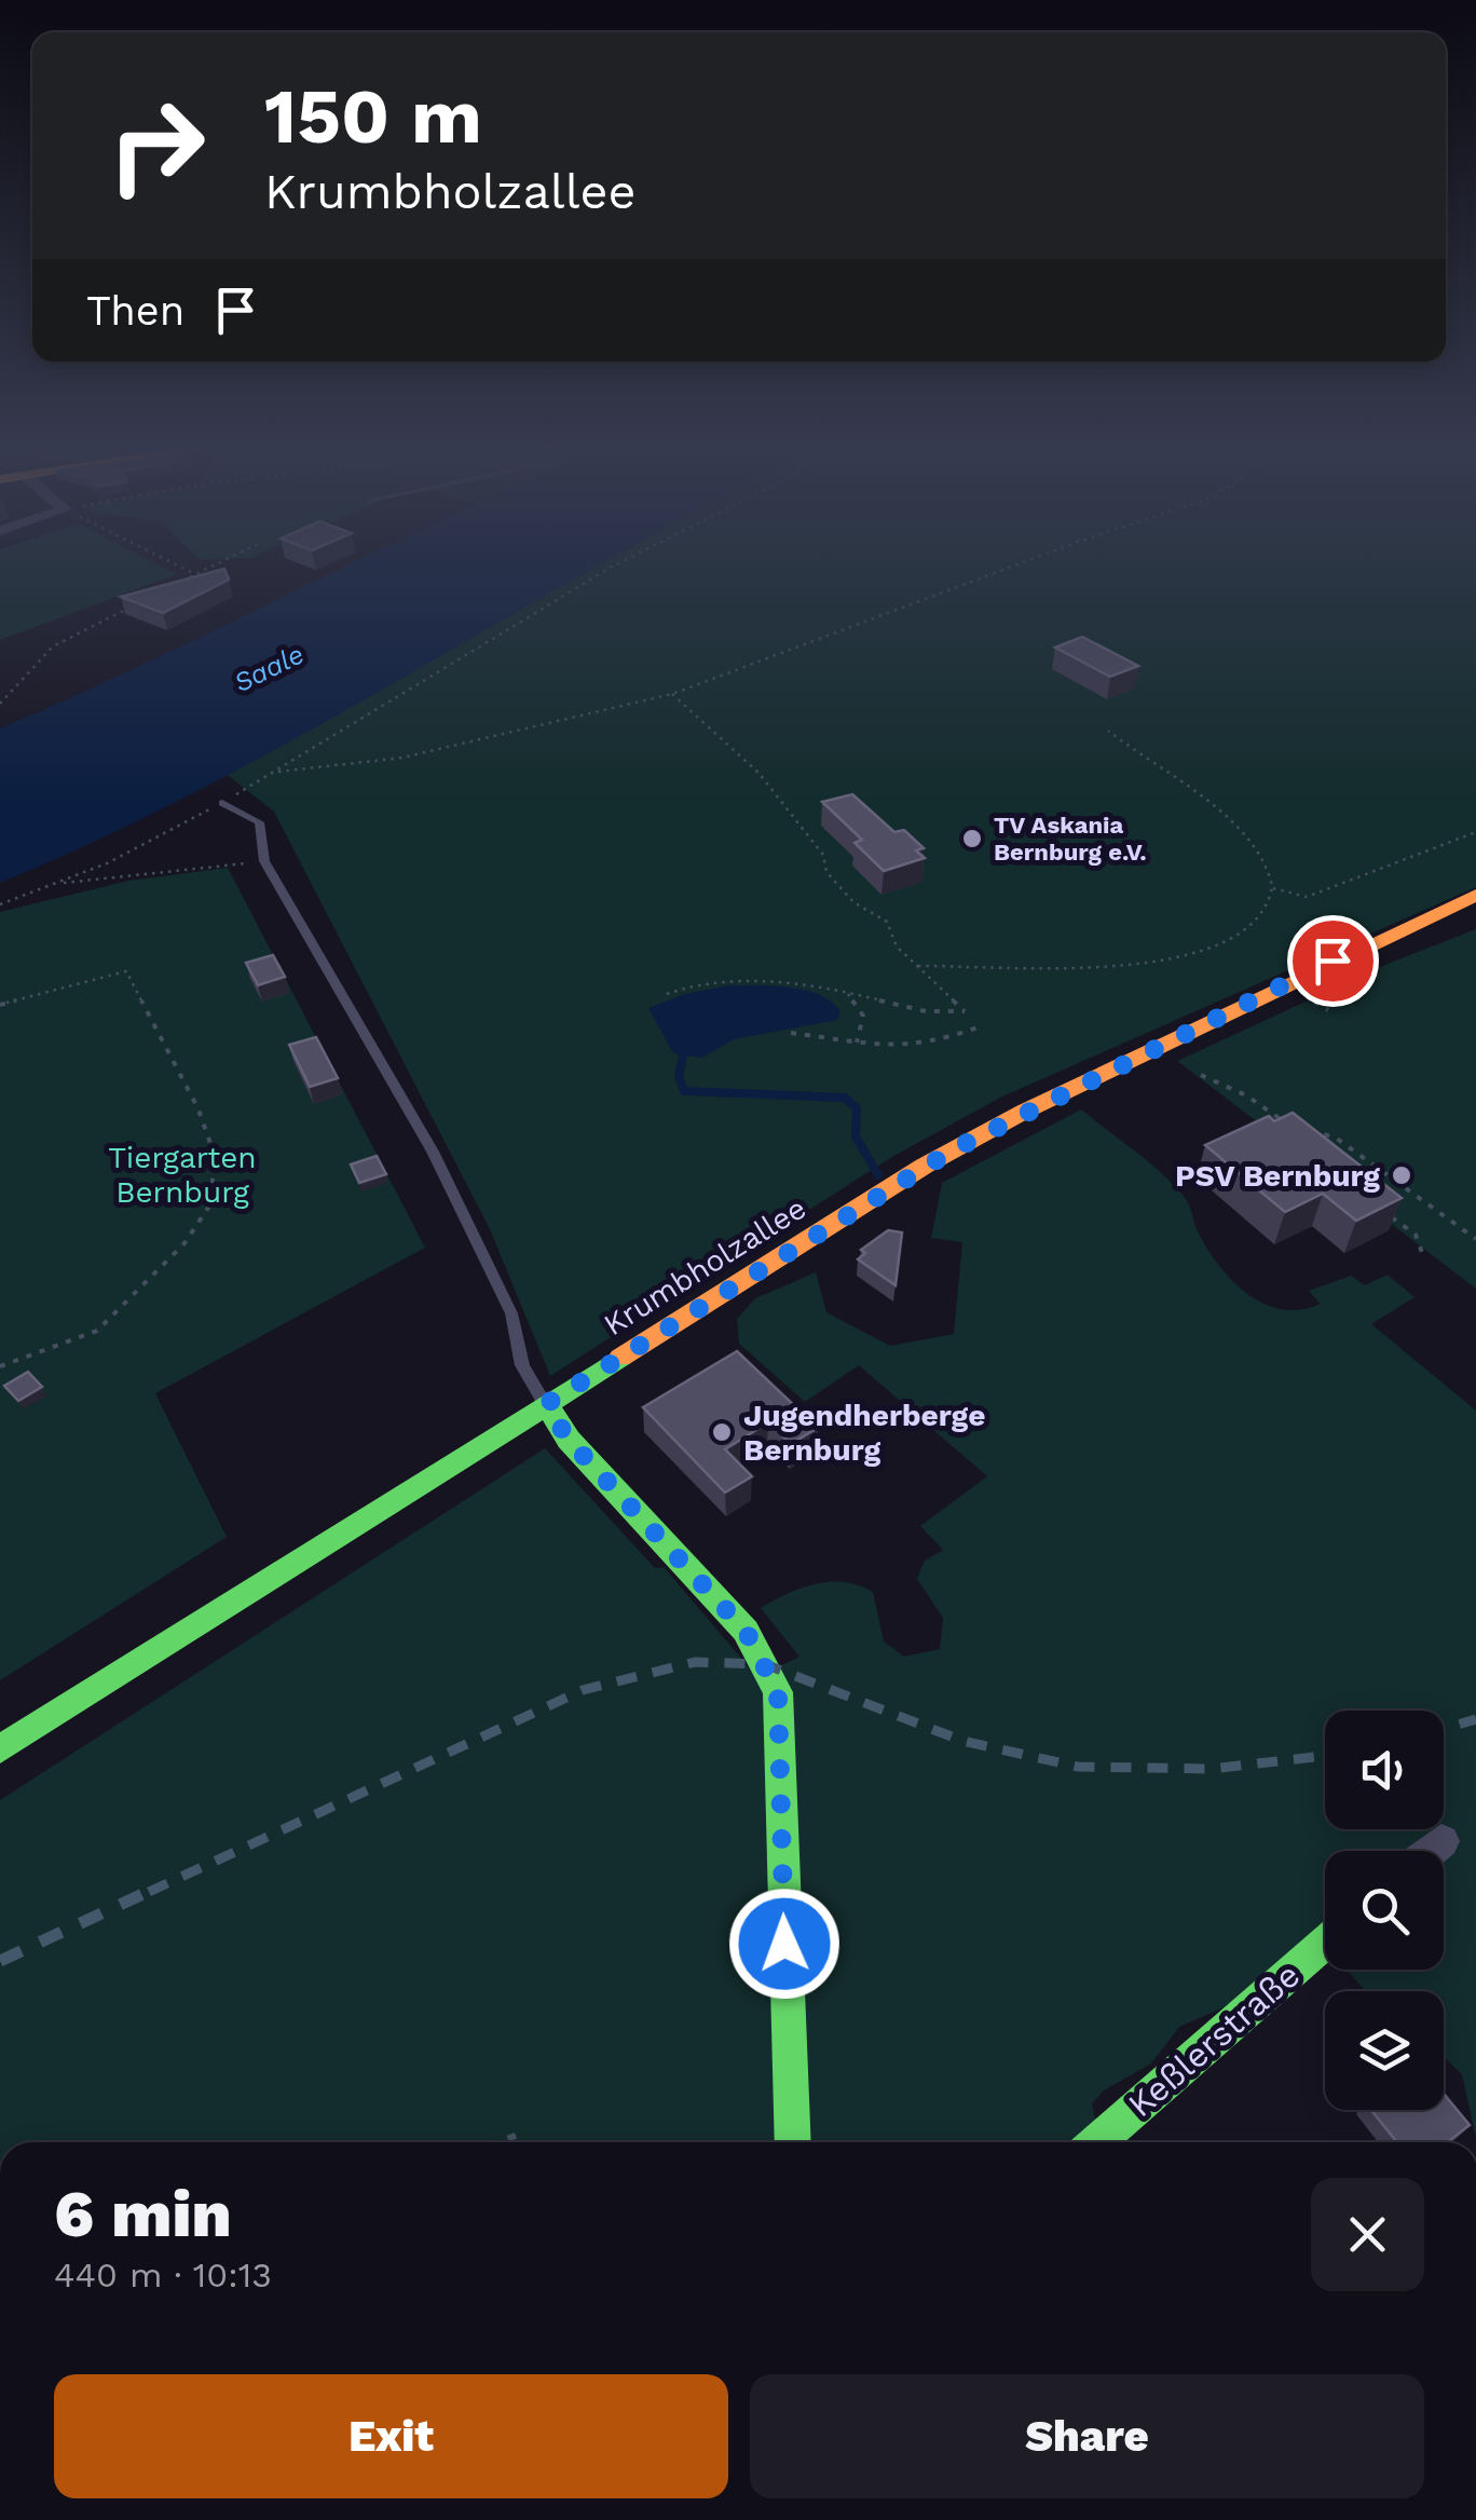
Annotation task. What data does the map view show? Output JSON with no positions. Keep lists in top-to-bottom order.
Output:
{
  "streets": {
    "street": ["Krumbholzallee", "Keßlerstraße"]
  },
  "water": ["Saale"],
  "parks": ["Tiergarten Bernburg"],
  "places": ["TV Askania Bernburg e.V.", "PSV Bernburg", "Jugendherberge Bernburg"],
  "page": {
    "turn": ["150 m", "Krumbholzallee"],
    "then": "Then",
    "heading": ["6 min", "440 m · 10:13"],
    "buttons": ["Exit", "Share"]
  }
}
